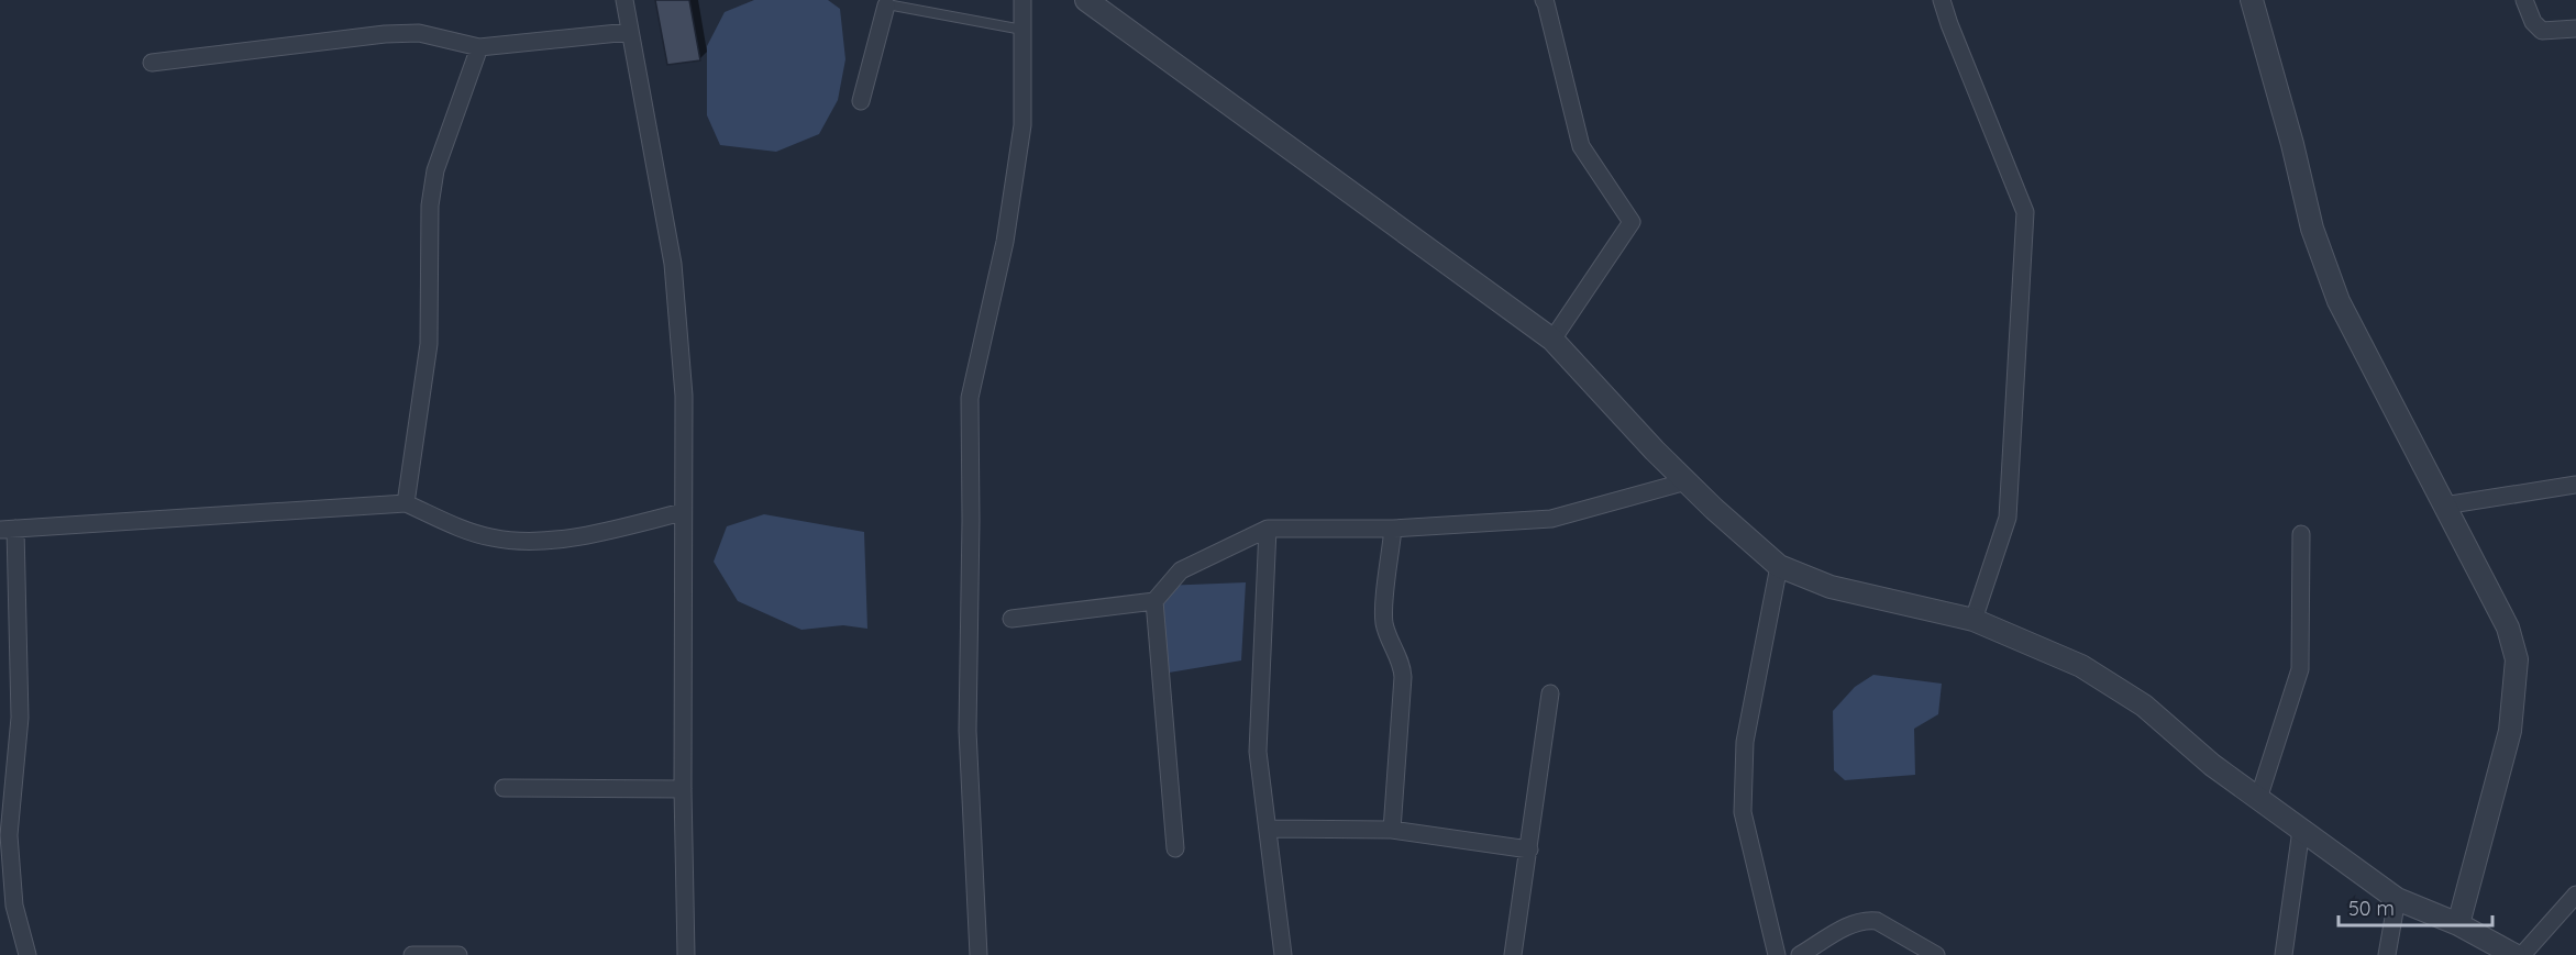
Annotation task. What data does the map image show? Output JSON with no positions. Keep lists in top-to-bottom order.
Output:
{
  "scale_bar": "50 m"
}
